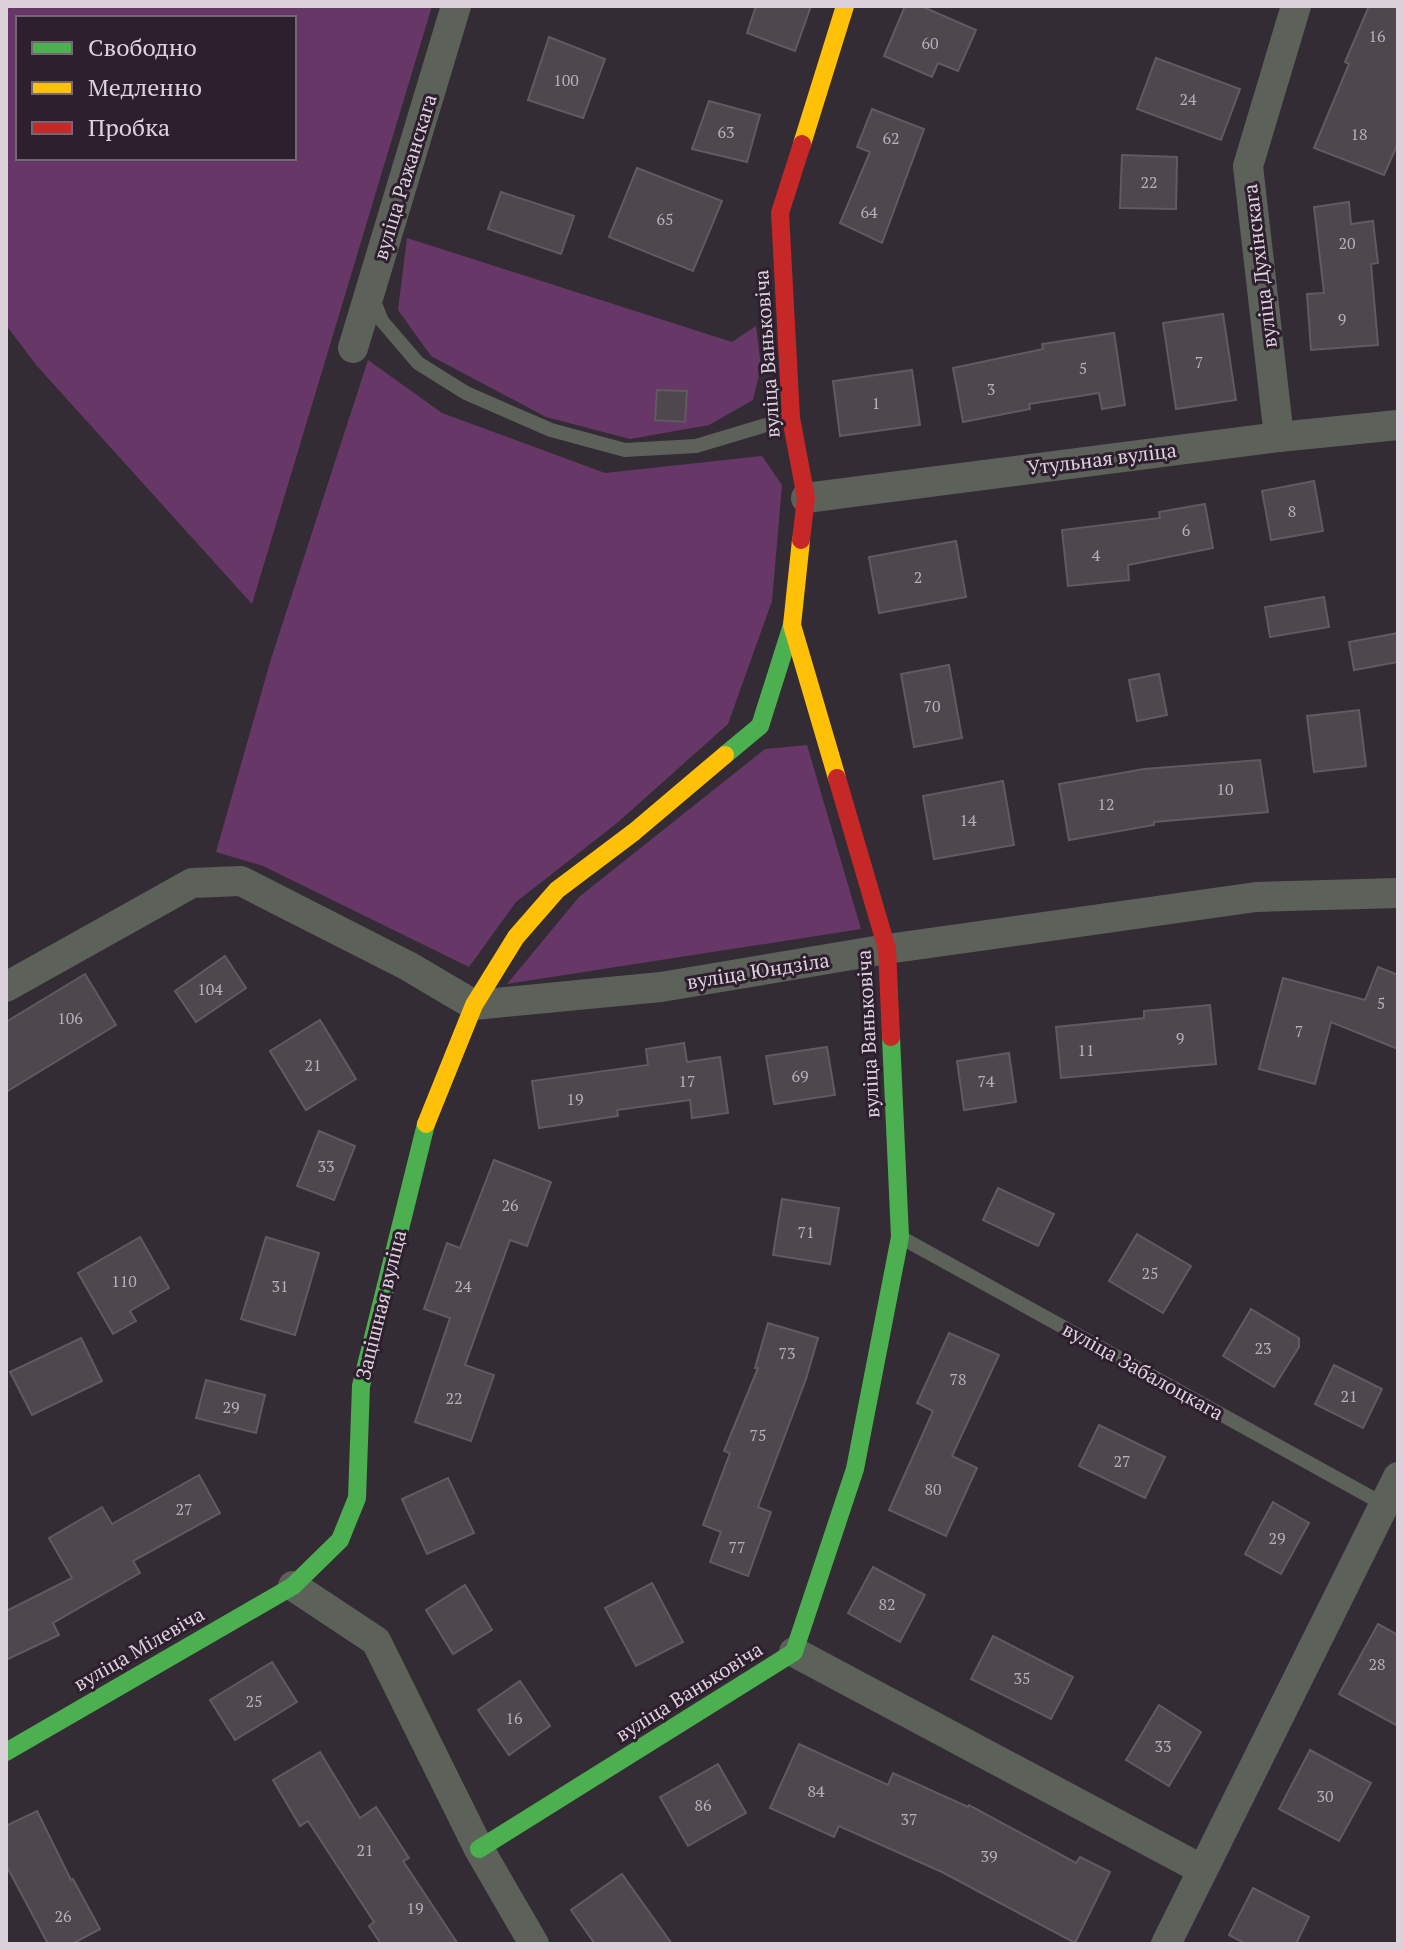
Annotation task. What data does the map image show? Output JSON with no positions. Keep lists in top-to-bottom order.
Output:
{
  "streets": {
    "street": [
      "вуліца Ражанскага",
      "вуліца Духінскага",
      "вуліца Ваньковіча",
      "Утульная вуліца",
      "вуліца Юндзіла",
      "Зацішная вуліца",
      "вуліца Мілевіча"
    ],
    "lane": ["вуліца Забалоцкага"]
  },
  "crossings": [
    ["вуліца Духінскага", "Утульная вуліца"],
    ["вуліца Ваньковіча", "Утульная вуліца"],
    ["вуліца Ваньковіча", "вуліца Юндзіла"],
    ["вуліца Ваньковіча", "Зацішная вуліца"],
    ["вуліца Ваньковіча", "вуліца Забалоцкага"],
    ["вуліца Юндзіла", "Зацішная вуліца"],
    ["Зацішная вуліца", "вуліца Мілевіча"]
  ],
  "house_numbers": [
    "16",
    "60",
    "100",
    "24",
    "63",
    "18",
    "62",
    "22",
    "64",
    "65",
    "20",
    "9",
    "7",
    "5",
    "3",
    "1",
    "8",
    "6",
    "4",
    "2",
    "70",
    "10",
    "12",
    "14",
    "104",
    "5",
    "106",
    "7",
    "9",
    "11",
    "21",
    "69",
    "17",
    "74",
    "19",
    "33",
    "26",
    "71",
    "25",
    "110",
    "31",
    "24",
    "23",
    "73",
    "78",
    "21",
    "22",
    "29",
    "75",
    "27",
    "80",
    "27",
    "29",
    "77",
    "82",
    "28",
    "35",
    "25",
    "16",
    "33",
    "84",
    "30",
    "86",
    "37",
    "21",
    "39",
    "19",
    "26"
  ],
  "legend": ["Свободно", "Медленно", "Пробка"]
}
